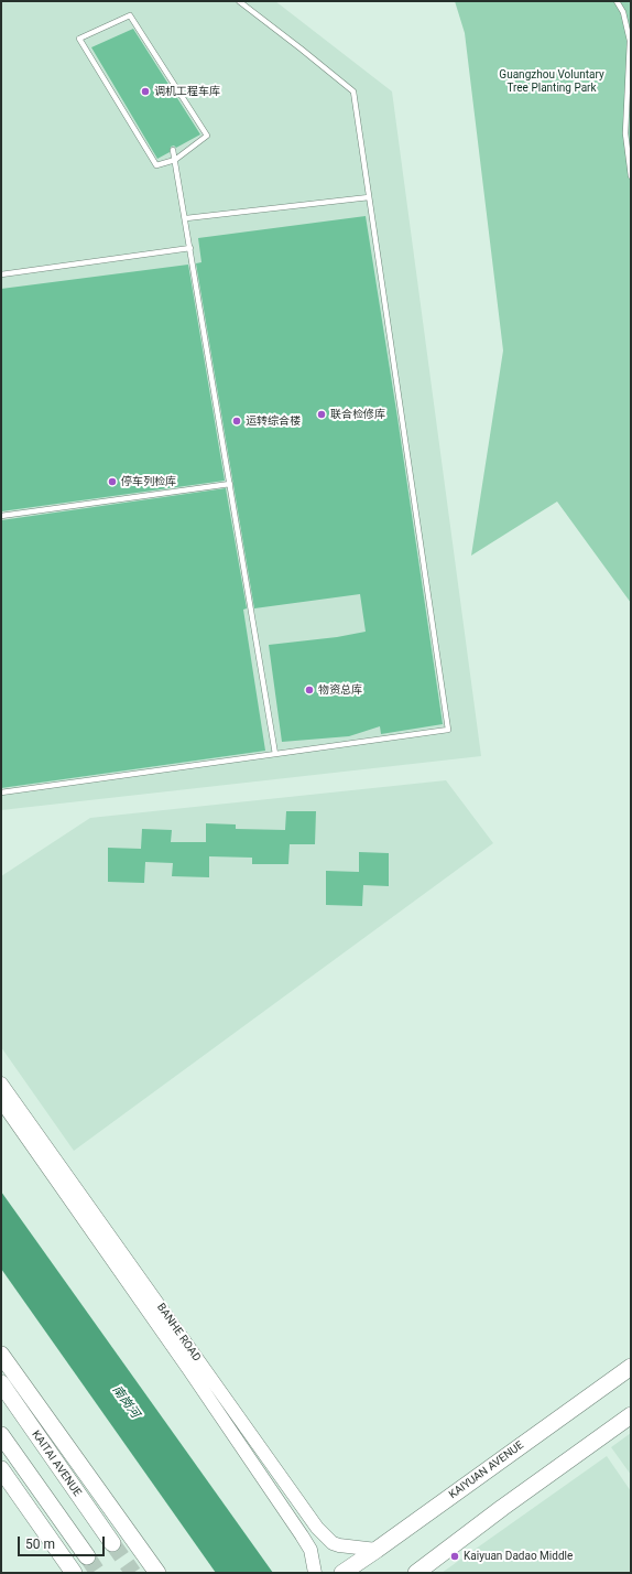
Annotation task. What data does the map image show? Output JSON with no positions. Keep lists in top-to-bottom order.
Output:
{
  "streets": {
    "main road": ["KAITAI AVENUE", "KAIYUAN AVENUE"],
    "street": ["BANHE ROAD"]
  },
  "crossings": [
    ["BANHE ROAD", "KAIYUAN AVENUE"]
  ],
  "water": ["南岗河"],
  "parks": ["Guangzhou Voluntary Tree Planting Park"],
  "places": [
    "调机工程车库",
    "联合检修库",
    "运转综合楼",
    "停车列检库",
    "物资总库",
    "Kaiyuan Dadao Middle"
  ],
  "scale_bar": "50 m"
}
